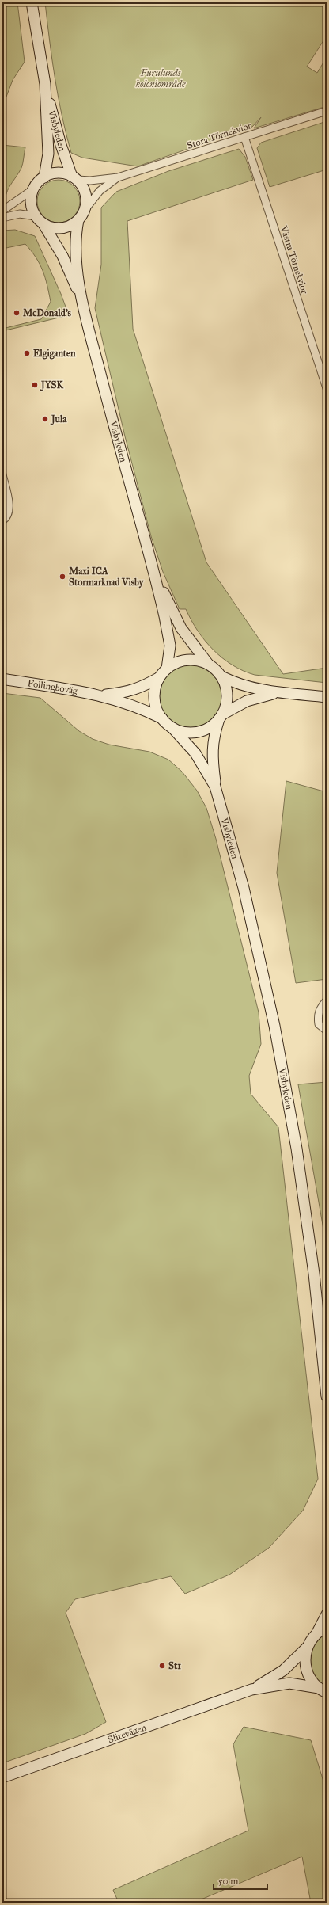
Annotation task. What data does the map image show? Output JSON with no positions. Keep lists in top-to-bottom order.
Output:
{
  "streets": {
    "main road": ["Visbyleden", "Follingboväg", "Slitevägen"],
    "street": ["Stora Törnekvior", "Västra Törnekvior"]
  },
  "crossings": [
    ["Visbyleden", "Follingboväg"],
    ["Stora Törnekvior", "Västra Törnekvior"]
  ],
  "parks": ["Furulunds koloniområde"],
  "places": [
    "McDonald's",
    "Elgiganten",
    "JYSK",
    "Jula",
    "Maxi ICA Stormarknad Visby",
    "St1"
  ],
  "scale_bar": "50 m"
}
